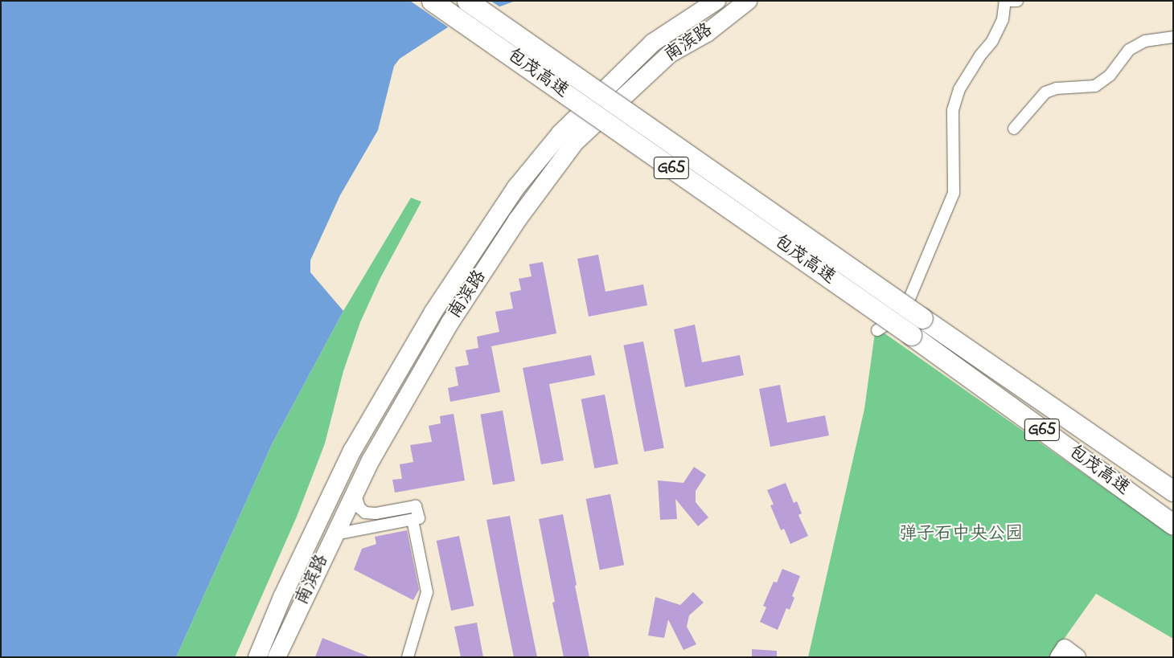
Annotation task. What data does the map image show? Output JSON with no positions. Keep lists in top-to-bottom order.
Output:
{
  "streets": {
    "highway": ["包茂高速", "G65"],
    "main road": ["南滨路"]
  },
  "parks": ["弹子石中央公园"]
}
